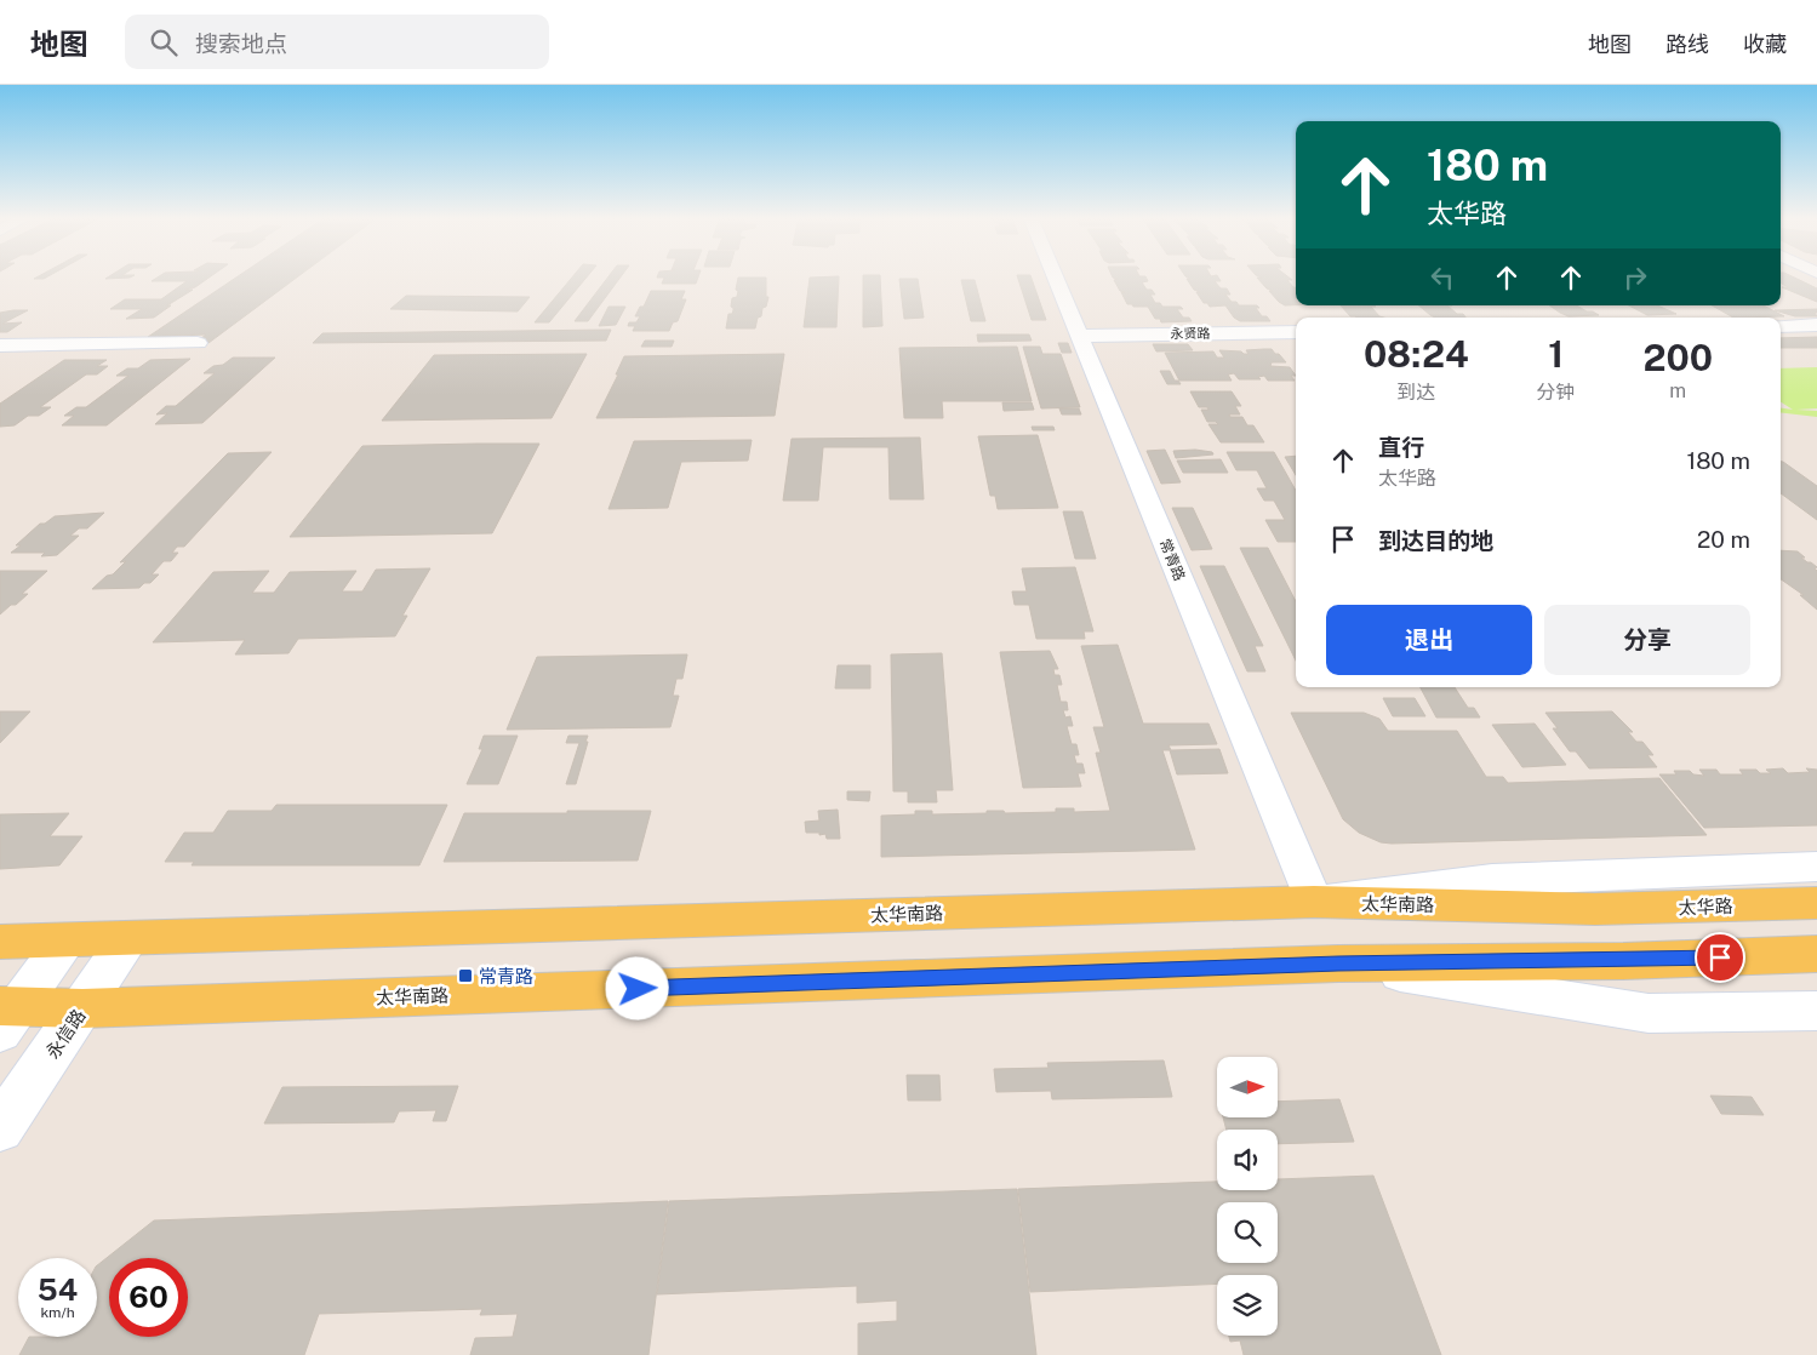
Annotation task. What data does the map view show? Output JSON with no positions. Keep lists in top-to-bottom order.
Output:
{
  "streets": {
    "main road": ["太华南路", "太华路"],
    "street": ["永贤路", "常青路", "永信路"]
  },
  "crossings": [
    ["永贤路", "常青路"],
    ["常青路", "太华南路"],
    ["太华南路", "太华路"],
    ["太华南路", "永信路"]
  ],
  "places": {
    "transit": ["常青路"]
  },
  "north": "right",
  "page": {
    "header": "地图",
    "search": "搜索地点",
    "nav": ["地图", "路线", "收藏"],
    "turn": ["180 m", "太华路"],
    "eta": [
      "08:24",
      "到达",
      "1",
      "分钟",
      "200",
      "m"
    ],
    "list": [
      {
        "name": "直行",
        "note": "太华路",
        "value": "180 m"
      },
      {
        "name": "到达目的地",
        "value": "20 m"
      }
    ],
    "buttons": ["退出", "分享"],
    "speed": "54 km/h",
    "limit": "60"
  }
}
